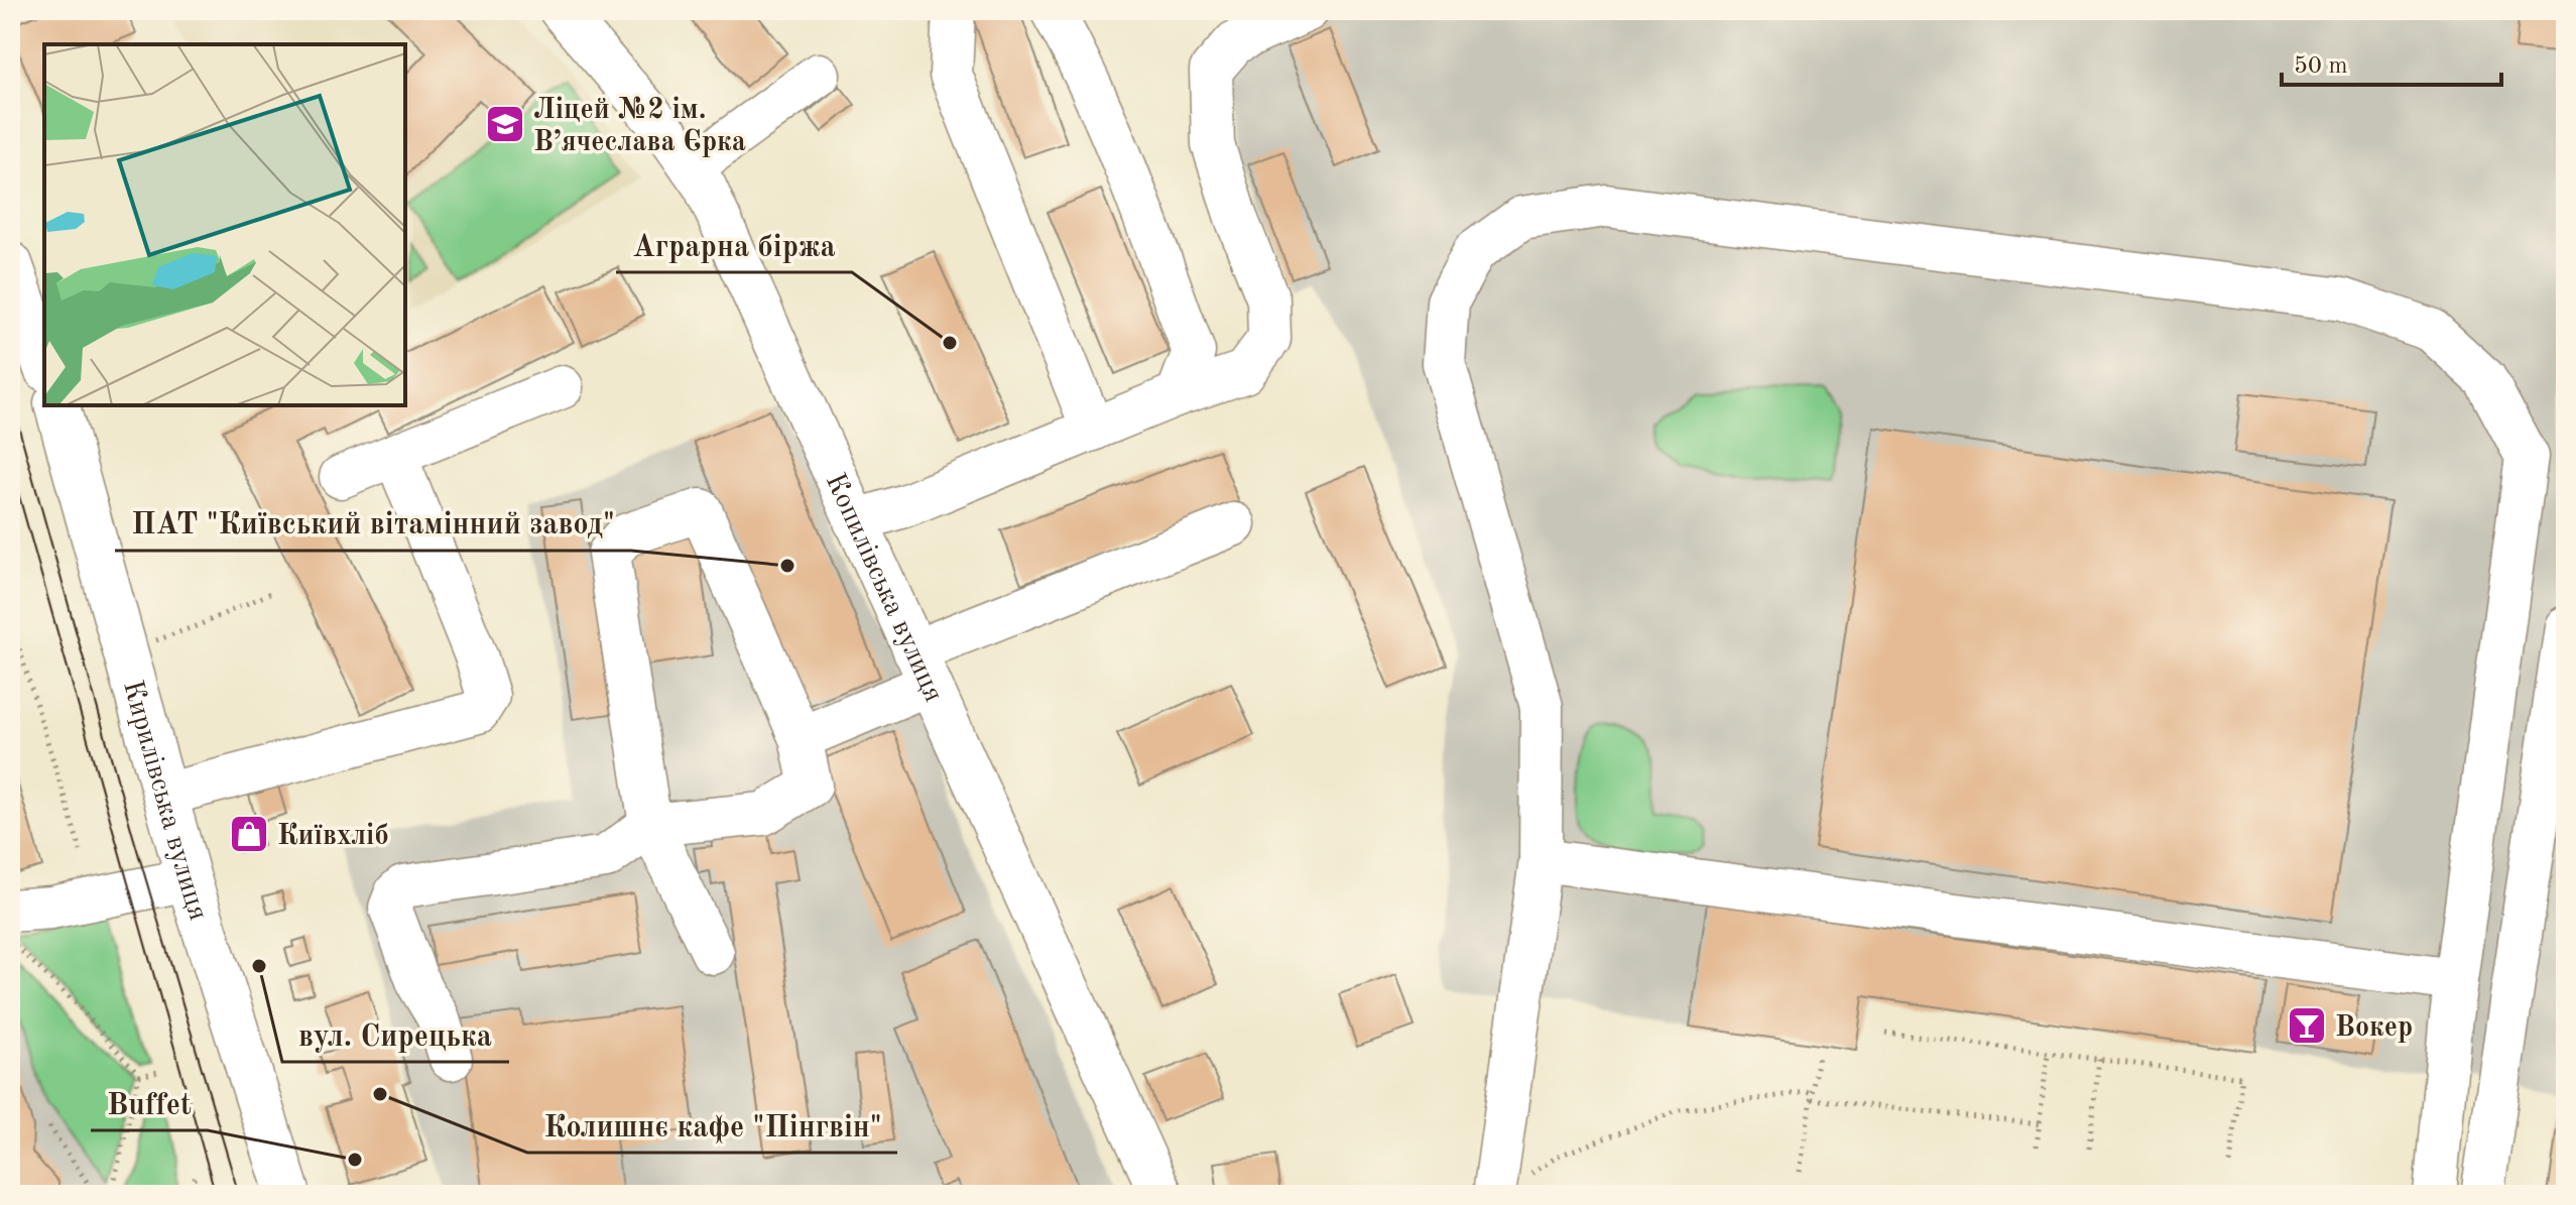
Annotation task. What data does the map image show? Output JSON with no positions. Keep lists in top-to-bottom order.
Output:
{
  "streets": {
    "main road": ["Кирилівська вулиця"],
    "street": ["Копилівська вулиця"]
  },
  "places": {
    "school or university": ["Ліцей №2 ім. В’ячеслава Єрка"],
    "other": [
      "Аграрна біржа",
      "ПАТ \"Київський вітамінний завод\"",
      "вул. Сирецька",
      "Колишнє кафе \"Пінгвін\"",
      "Buffet"
    ],
    "shop": ["Київхліб"],
    "bar": ["Вокер"]
  },
  "scale_bar": "50 m"
}
